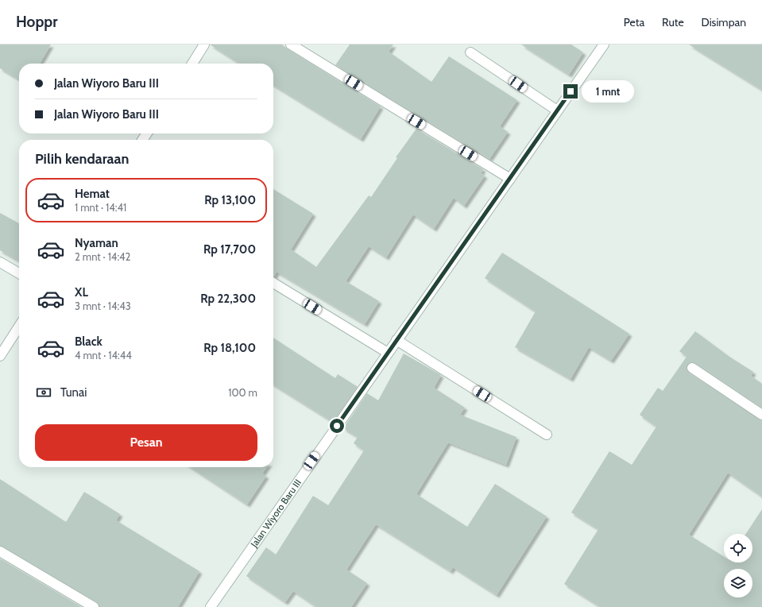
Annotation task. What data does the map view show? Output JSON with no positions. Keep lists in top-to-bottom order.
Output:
{
  "streets": {
    "street": ["Jalan Wiyoro Baru III"]
  },
  "page": {
    "header": "Hoppr",
    "nav": ["Peta", "Rute", "Disimpan"],
    "banner": ["Jalan Wiyoro Baru III", "Jalan Wiyoro Baru III"],
    "bubble": "1 mnt",
    "heading": "Pilih kendaraan",
    "list": [
      {
        "name": "Hemat",
        "note": "1 mnt · 14:41",
        "value": "Rp 13,100"
      },
      {
        "name": "Nyaman",
        "note": "2 mnt · 14:42",
        "value": "Rp 17,700"
      },
      {
        "name": "XL",
        "note": "3 mnt · 14:43",
        "value": "Rp 22,300"
      },
      {
        "name": "Black",
        "note": "4 mnt · 14:44",
        "value": "Rp 18,100"
      }
    ],
    "pay": ["Tunai", "100 m"],
    "buttons": "Pesan"
  }
}
